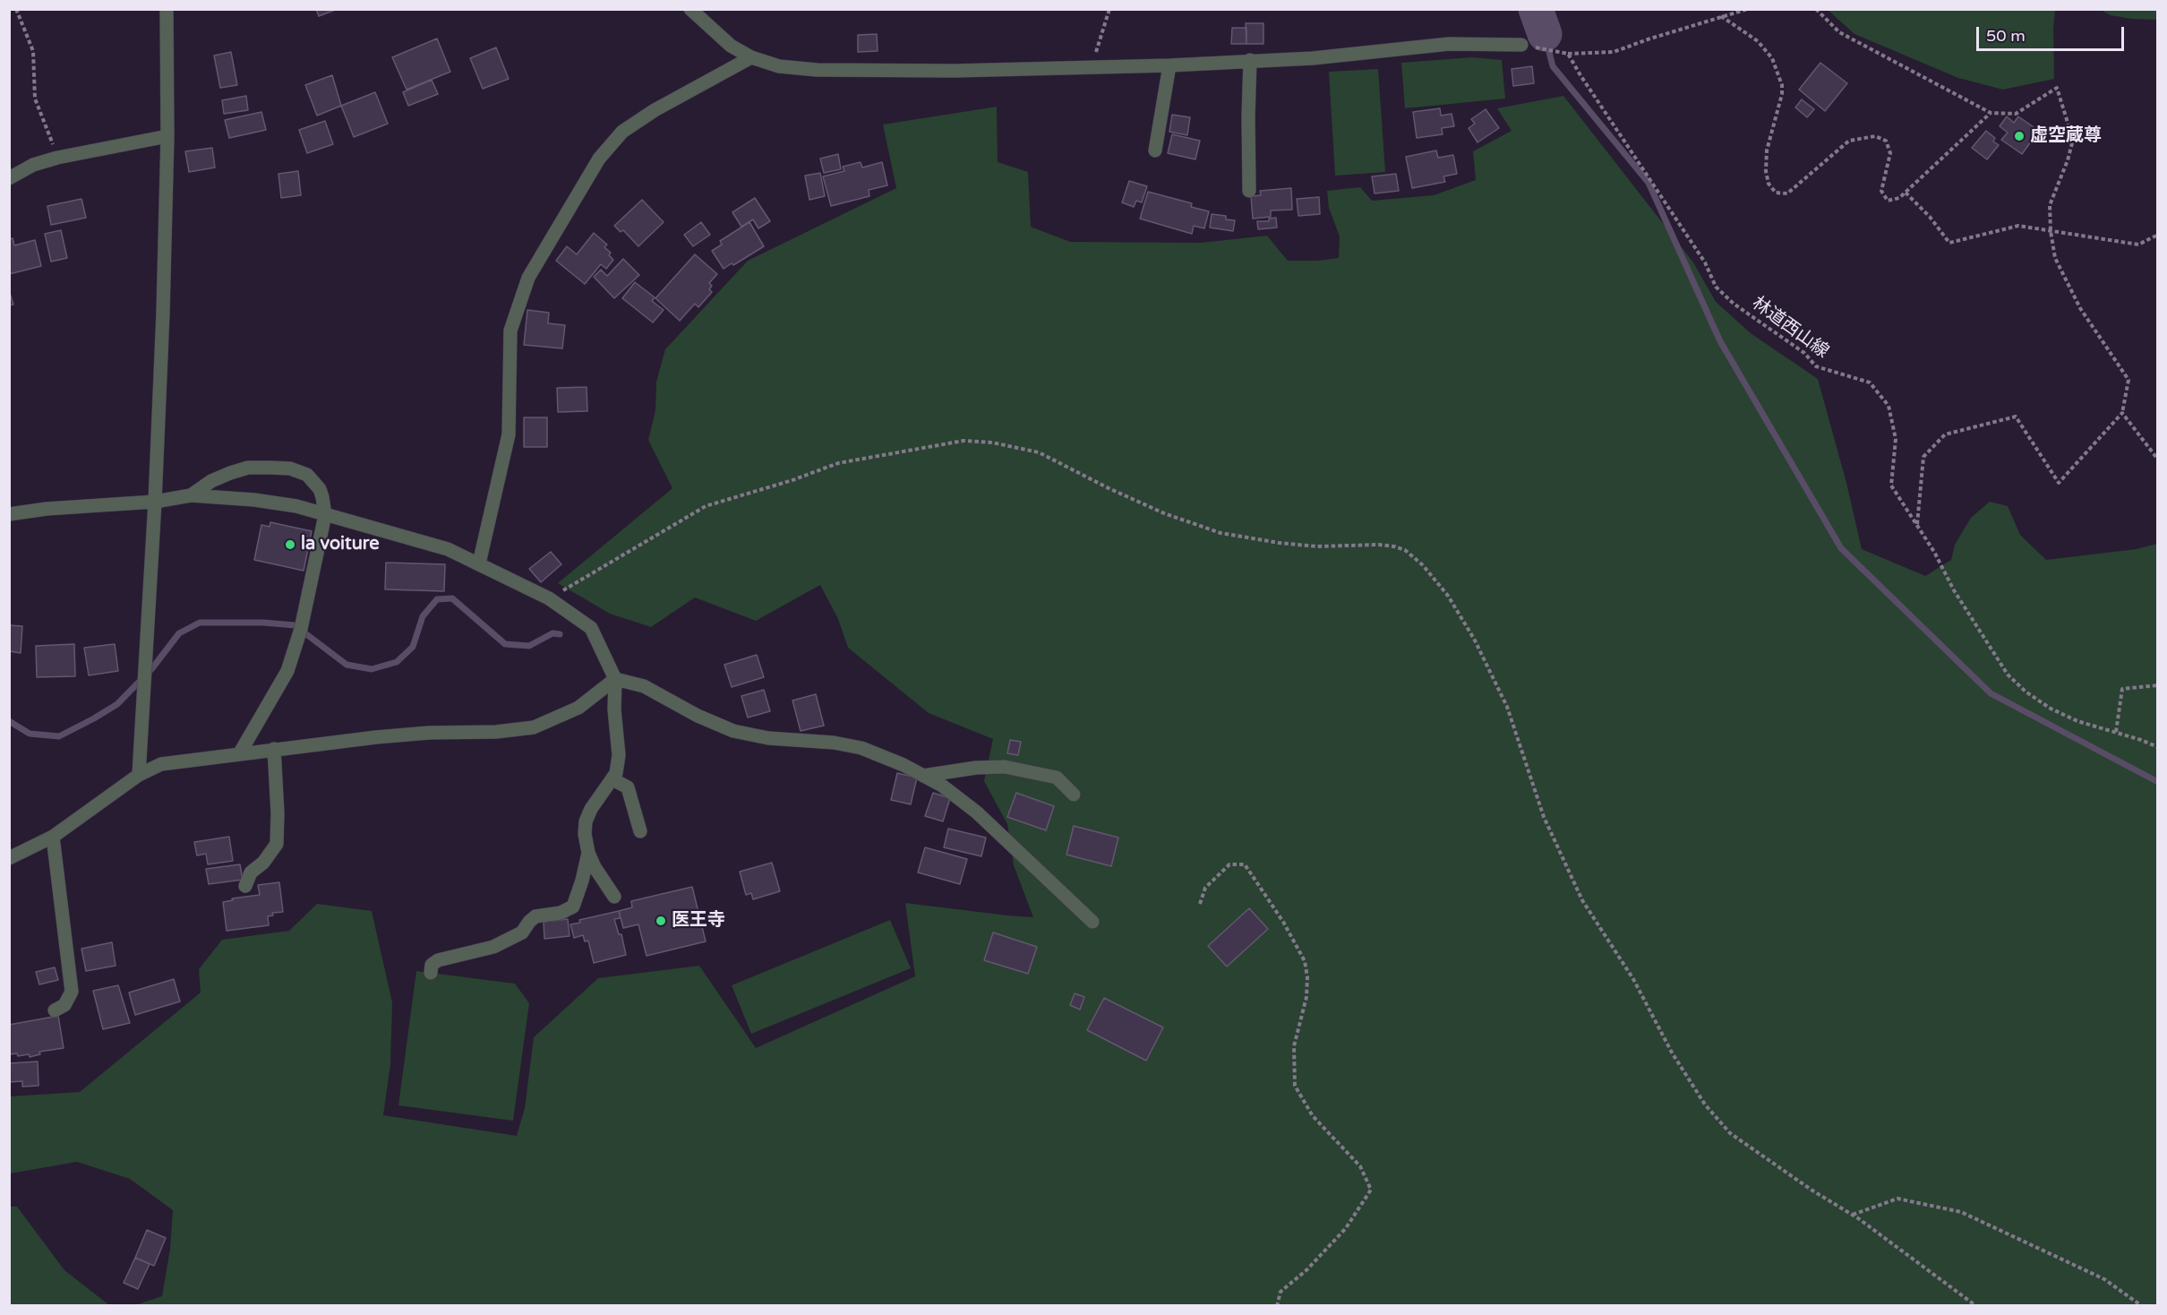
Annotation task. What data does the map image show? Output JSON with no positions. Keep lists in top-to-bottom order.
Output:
{
  "streets": {
    "path": ["林道西山線"]
  },
  "places": ["虚空蔵尊", "la voiture", "医王寺"],
  "scale_bar": "50 m"
}
